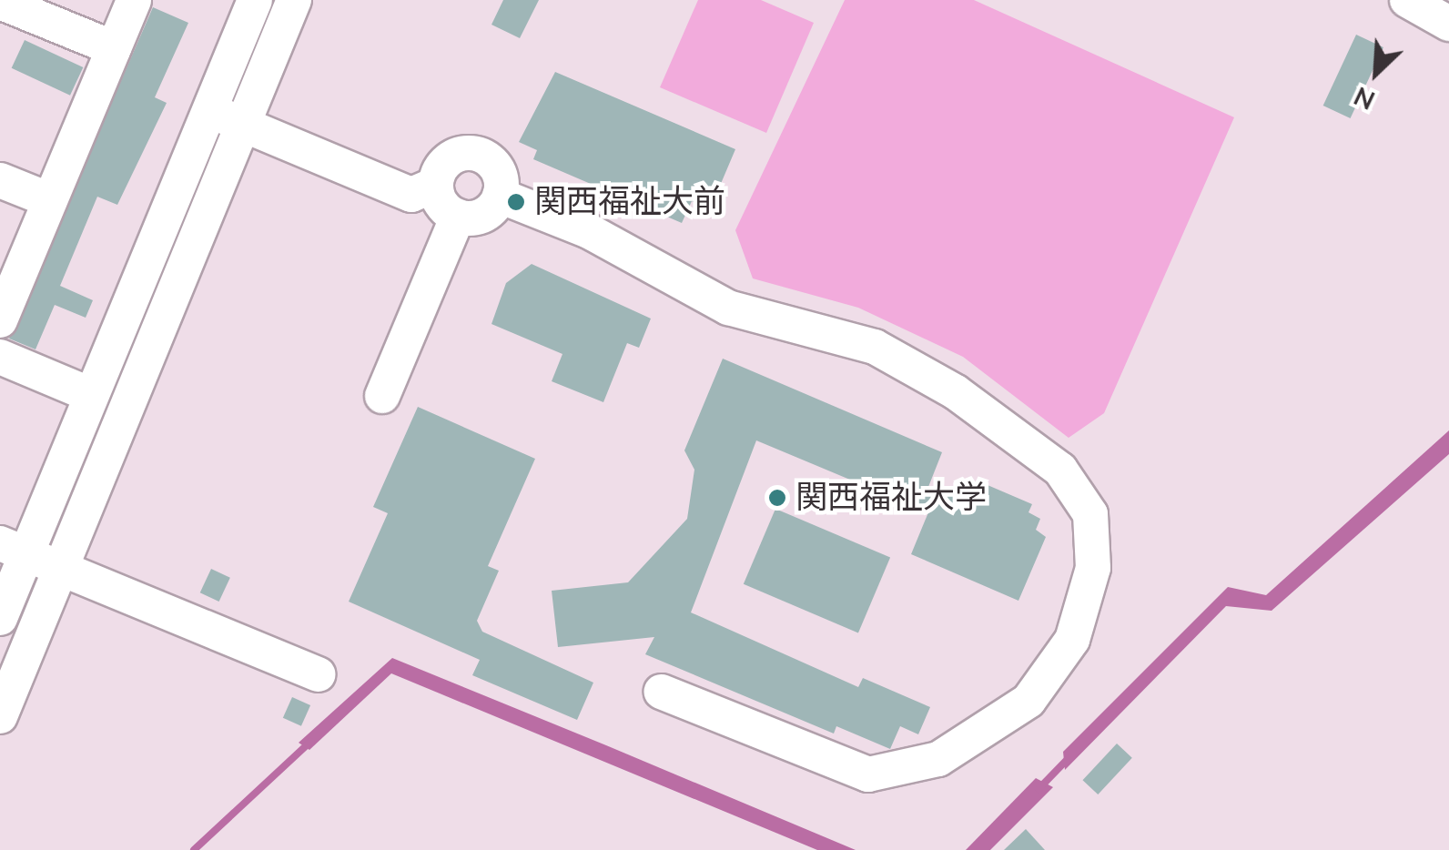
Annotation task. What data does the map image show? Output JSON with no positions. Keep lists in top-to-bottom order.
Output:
{
  "places": ["関西福祉大前", "関西福祉大学"],
  "north": "bottom left"
}
